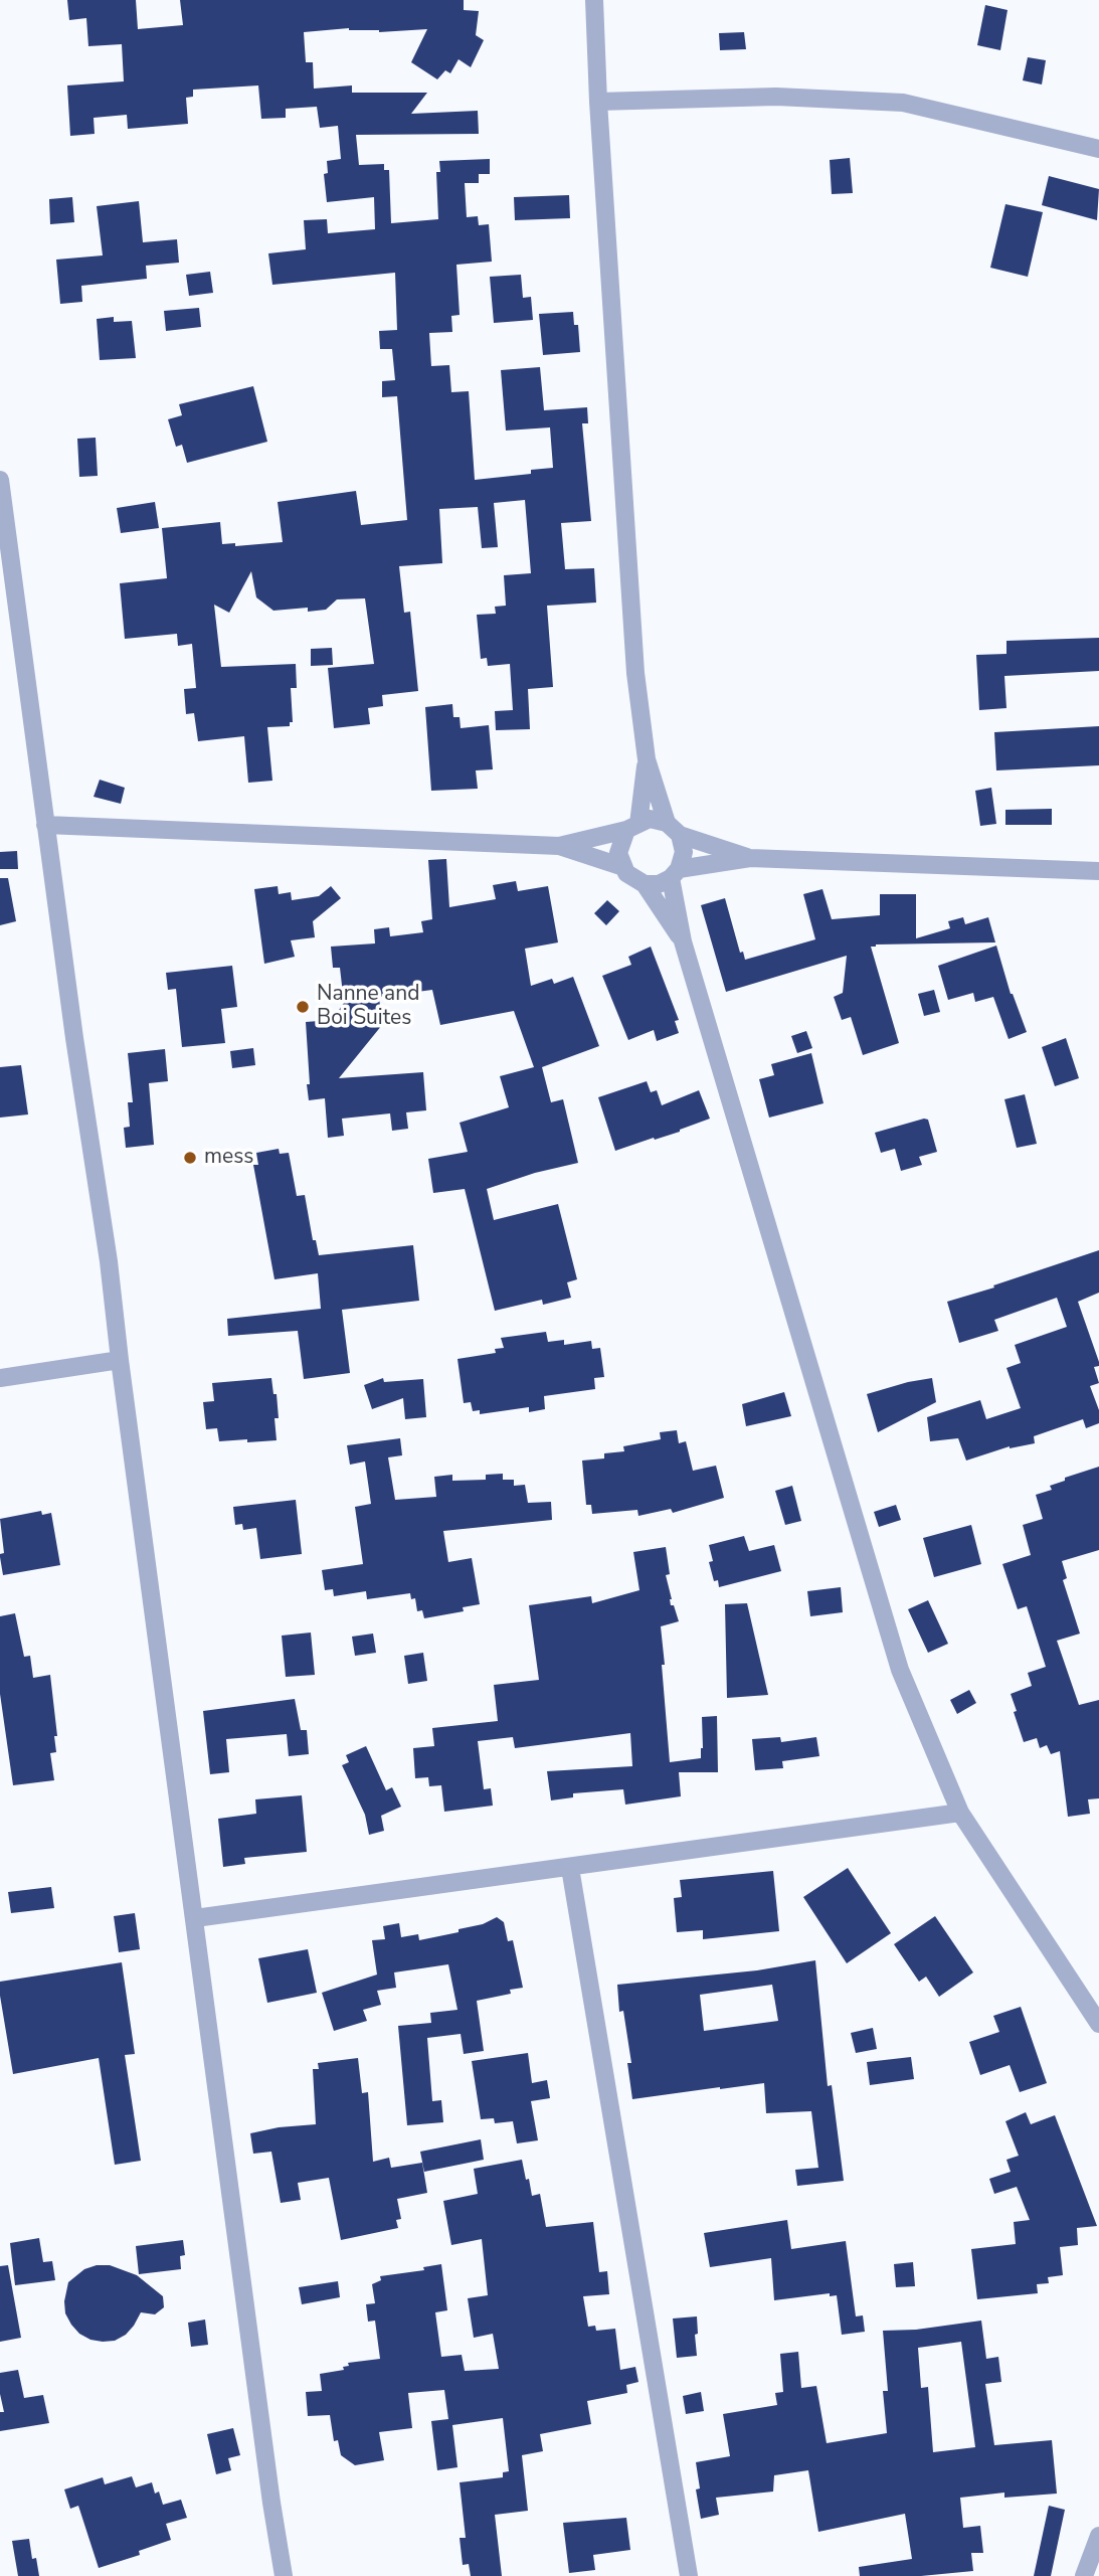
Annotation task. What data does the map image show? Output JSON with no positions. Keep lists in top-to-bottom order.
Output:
{
  "places": ["Nanne and Boi Suites", "mess"]
}
